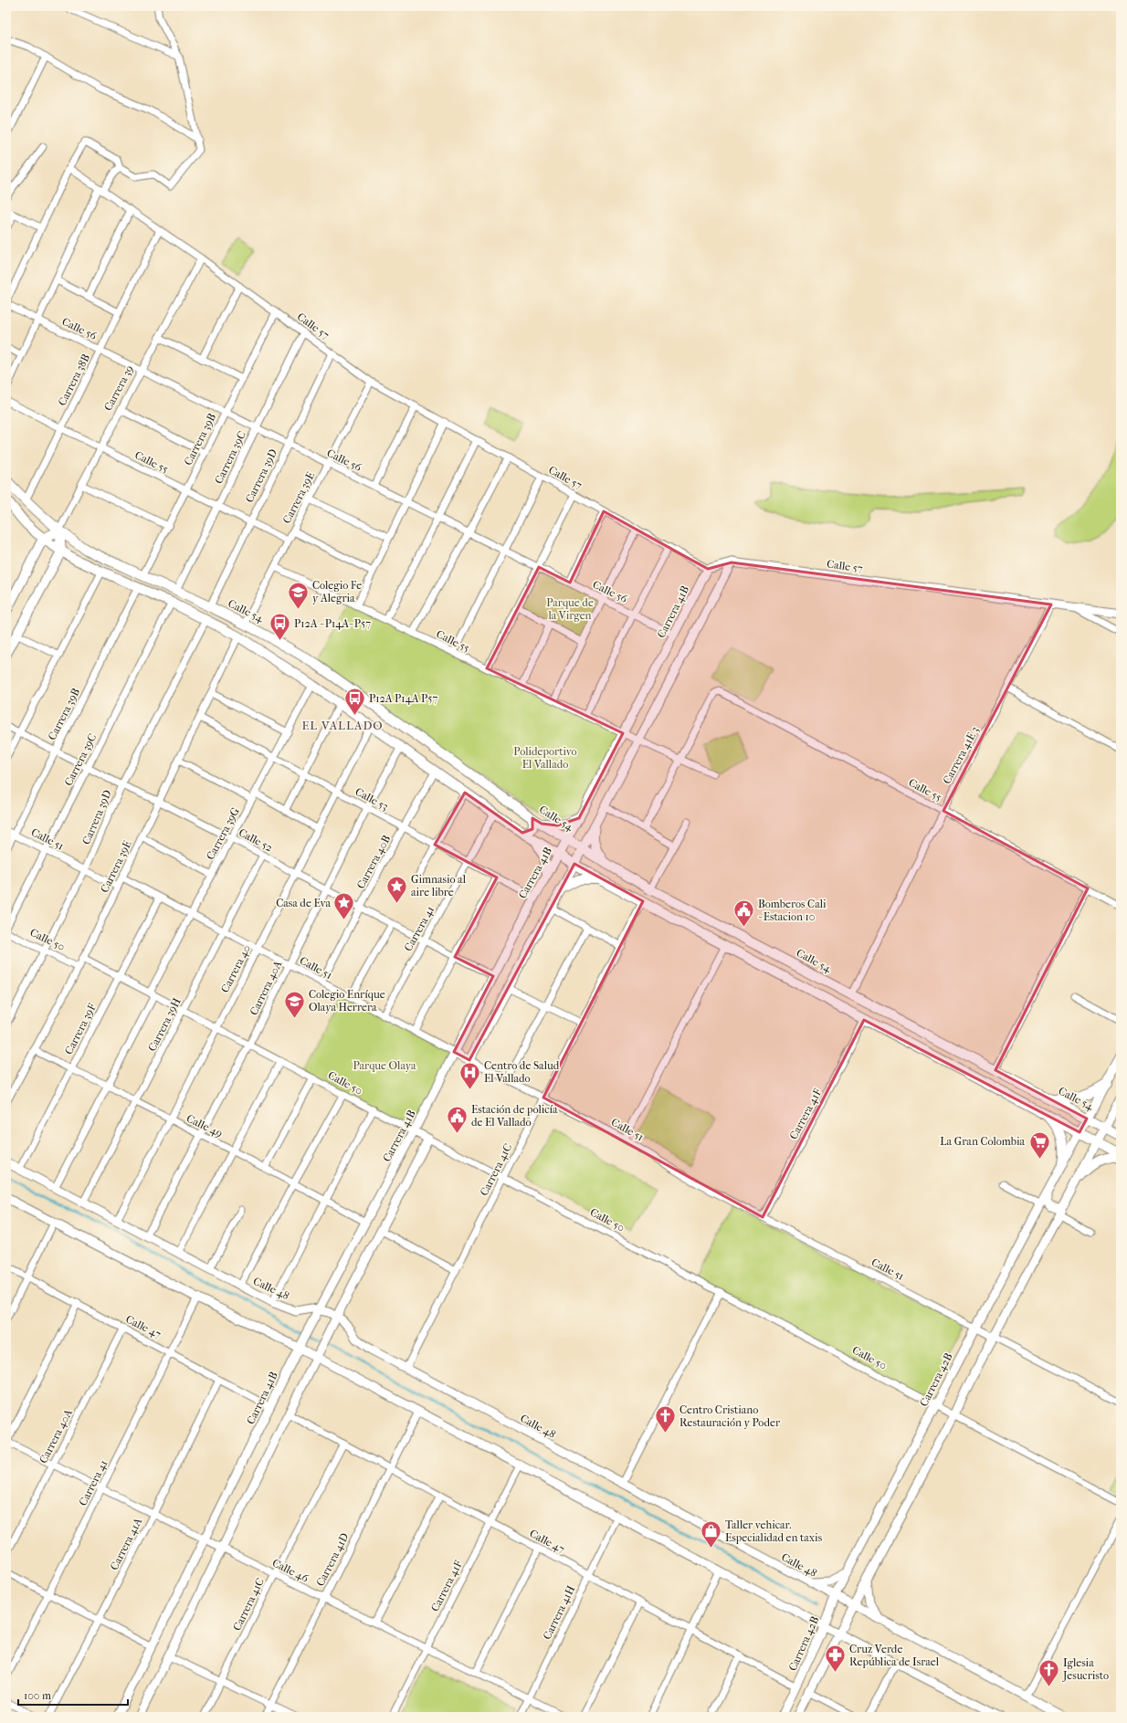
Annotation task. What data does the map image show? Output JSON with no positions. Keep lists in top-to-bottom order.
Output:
{
  "streets": {
    "main road": ["Calle 54"],
    "street": [
      "Calle 57",
      "Calle 56",
      "Carrera 38B",
      "Carrera 39",
      "Carrera 39B",
      "Carrera 39C",
      "Calle 55",
      "Carrera 39D",
      "Carrera 39E",
      "Carrera 41B",
      "Carrera 41E 3",
      "Calle 53",
      "Carrera 39G",
      "Calle 51",
      "Calle 52",
      "Carrera 40B",
      "Carrera 41",
      "Calle 50",
      "Carrera 40",
      "Carrera 40A",
      "Carrera 39H",
      "Carrera 39F",
      "Carrera 41F",
      "Calle 49",
      "Carrera 41C",
      "Calle 48",
      "Calle 47",
      "Carrera 42B",
      "Carrera 41A",
      "Carrera 41D",
      "Calle 46",
      "Carrera 41H"
    ]
  },
  "crossings": [
    ["Calle 57", "Carrera 38B"],
    ["Calle 57", "Carrera 39"],
    ["Calle 57", "Carrera 39B"],
    ["Calle 57", "Carrera 39C"],
    ["Calle 57", "Carrera 39D"],
    ["Calle 57", "Carrera 39E"],
    ["Calle 57", "Carrera 41B"],
    ["Calle 57", "Carrera 41E 3"],
    ["Calle 56", "Carrera 38B"],
    ["Calle 56", "Carrera 39"],
    ["Calle 56", "Carrera 39B"],
    ["Calle 56", "Carrera 39C"],
    ["Calle 56", "Carrera 39D"],
    ["Calle 56", "Carrera 39E"],
    ["Calle 56", "Carrera 41B"],
    ["Carrera 38B", "Calle 55"],
    ["Carrera 38B", "Calle 54"],
    ["Carrera 39", "Calle 55"],
    ["Carrera 39", "Calle 54"],
    ["Carrera 39B", "Calle 55"],
    ["Carrera 39B", "Calle 54"],
    ["Carrera 39B", "Calle 51"],
    ["Carrera 39B", "Calle 52"],
    ["Carrera 39C", "Calle 55"],
    ["Carrera 39C", "Calle 54"],
    ["Carrera 39C", "Calle 51"],
    ["Carrera 39C", "Calle 52"],
    ["Calle 55", "Carrera 39D"],
    ["Calle 55", "Carrera 39E"],
    ["Calle 55", "Carrera 41B"],
    ["Calle 55", "Carrera 41E 3"],
    ["Carrera 39D", "Calle 54"],
    ["Carrera 39D", "Calle 51"],
    ["Carrera 39D", "Calle 52"],
    ["Carrera 39D", "Calle 50"],
    ["Carrera 39E", "Calle 54"],
    ["Carrera 39E", "Calle 53"],
    ["Carrera 39E", "Calle 51"],
    ["Carrera 39E", "Calle 52"],
    ["Carrera 39E", "Calle 50"],
    ["Carrera 39E", "Calle 49"],
    ["Calle 54", "Carrera 41B"],
    ["Calle 54", "Carrera 41E 3"],
    ["Calle 54", "Carrera 42B"],
    ["Carrera 41B", "Calle 53"],
    ["Carrera 41B", "Calle 51"],
    ["Carrera 41B", "Calle 52"],
    ["Carrera 41B", "Calle 50"],
    ["Carrera 41B", "Calle 49"],
    ["Carrera 41B", "Calle 48"],
    ["Carrera 41B", "Calle 47"],
    ["Carrera 41B", "Calle 46"],
    ["Calle 53", "Carrera 39G"],
    ["Calle 53", "Carrera 40B"],
    ["Calle 53", "Carrera 41"],
    ["Calle 53", "Carrera 40"],
    ["Calle 53", "Carrera 40A"],
    ["Carrera 39G", "Calle 51"],
    ["Carrera 39G", "Calle 52"],
    ["Carrera 39G", "Calle 50"],
    ["Carrera 39G", "Calle 49"],
    ["Carrera 39G", "Calle 48"],
    ["Calle 51", "Carrera 40B"],
    ["Calle 51", "Carrera 41"],
    ["Calle 51", "Carrera 40"],
    ["Calle 51", "Carrera 40A"],
    ["Calle 51", "Carrera 39H"],
    ["Calle 51", "Carrera 39F"],
    ["Calle 51", "Carrera 41F"],
    ["Calle 51", "Carrera 41C"],
    ["Calle 51", "Carrera 42B"],
    ["Calle 52", "Carrera 40B"],
    ["Calle 52", "Carrera 41"],
    ["Calle 52", "Carrera 40"],
    ["Calle 52", "Carrera 40A"],
    ["Calle 52", "Carrera 39H"],
    ["Carrera 41", "Calle 47"],
    ["Carrera 41", "Calle 46"],
    ["Calle 50", "Carrera 40"],
    ["Calle 50", "Carrera 40A"],
    ["Calle 50", "Carrera 39H"],
    ["Calle 50", "Carrera 39F"],
    ["Calle 50", "Carrera 41C"],
    ["Calle 50", "Carrera 42B"],
    ["Carrera 40", "Calle 49"],
    ["Carrera 40", "Calle 48"],
    ["Carrera 40A", "Calle 49"],
    ["Carrera 40A", "Calle 48"],
    ["Carrera 40A", "Calle 47"],
    ["Carrera 40A", "Calle 46"],
    ["Carrera 39H", "Calle 49"],
    ["Carrera 39H", "Calle 48"],
    ["Carrera 39F", "Calle 49"],
    ["Carrera 39F", "Calle 48"],
    ["Carrera 41F", "Calle 47"],
    ["Carrera 41F", "Calle 46"],
    ["Carrera 41C", "Calle 48"],
    ["Carrera 41C", "Calle 47"],
    ["Carrera 41C", "Calle 46"],
    ["Calle 48", "Carrera 42B"],
    ["Calle 47", "Carrera 42B"],
    ["Calle 47", "Carrera 41A"],
    ["Calle 47", "Carrera 41D"],
    ["Calle 47", "Carrera 41H"],
    ["Carrera 41A", "Calle 46"],
    ["Carrera 41D", "Calle 46"],
    ["Calle 46", "Carrera 41H"]
  ],
  "districts": ["EL VALLADO"],
  "parks": ["Parque de la Virgen", "Polideportivo El Vallado", "Parque Olaya"],
  "places": {
    "school or university": ["Colegio Fe y Alegria", "Colegio Enríque Olaya Herrera"],
    "bus stop": ["P12A - P14A- P57", "P12A P14A P57"],
    "place": ["Gimnasio al aire libre", "Casa de Eva"],
    "public building": ["Bomberos Cali - Estacion 10", "Estación de policía de El Vallado"],
    "hospital": ["Centro de Salud El Vallado"],
    "supermarket": ["La Gran Colombia"],
    "church": ["Centro Cristiano Restauración y Poder", "Iglesia Jesucristo"],
    "shop": ["Taller vehicar. Especialidad en taxis"],
    "pharmacy": ["Cruz Verde República de Israel"]
  },
  "scale_bar": "100 m"
}
